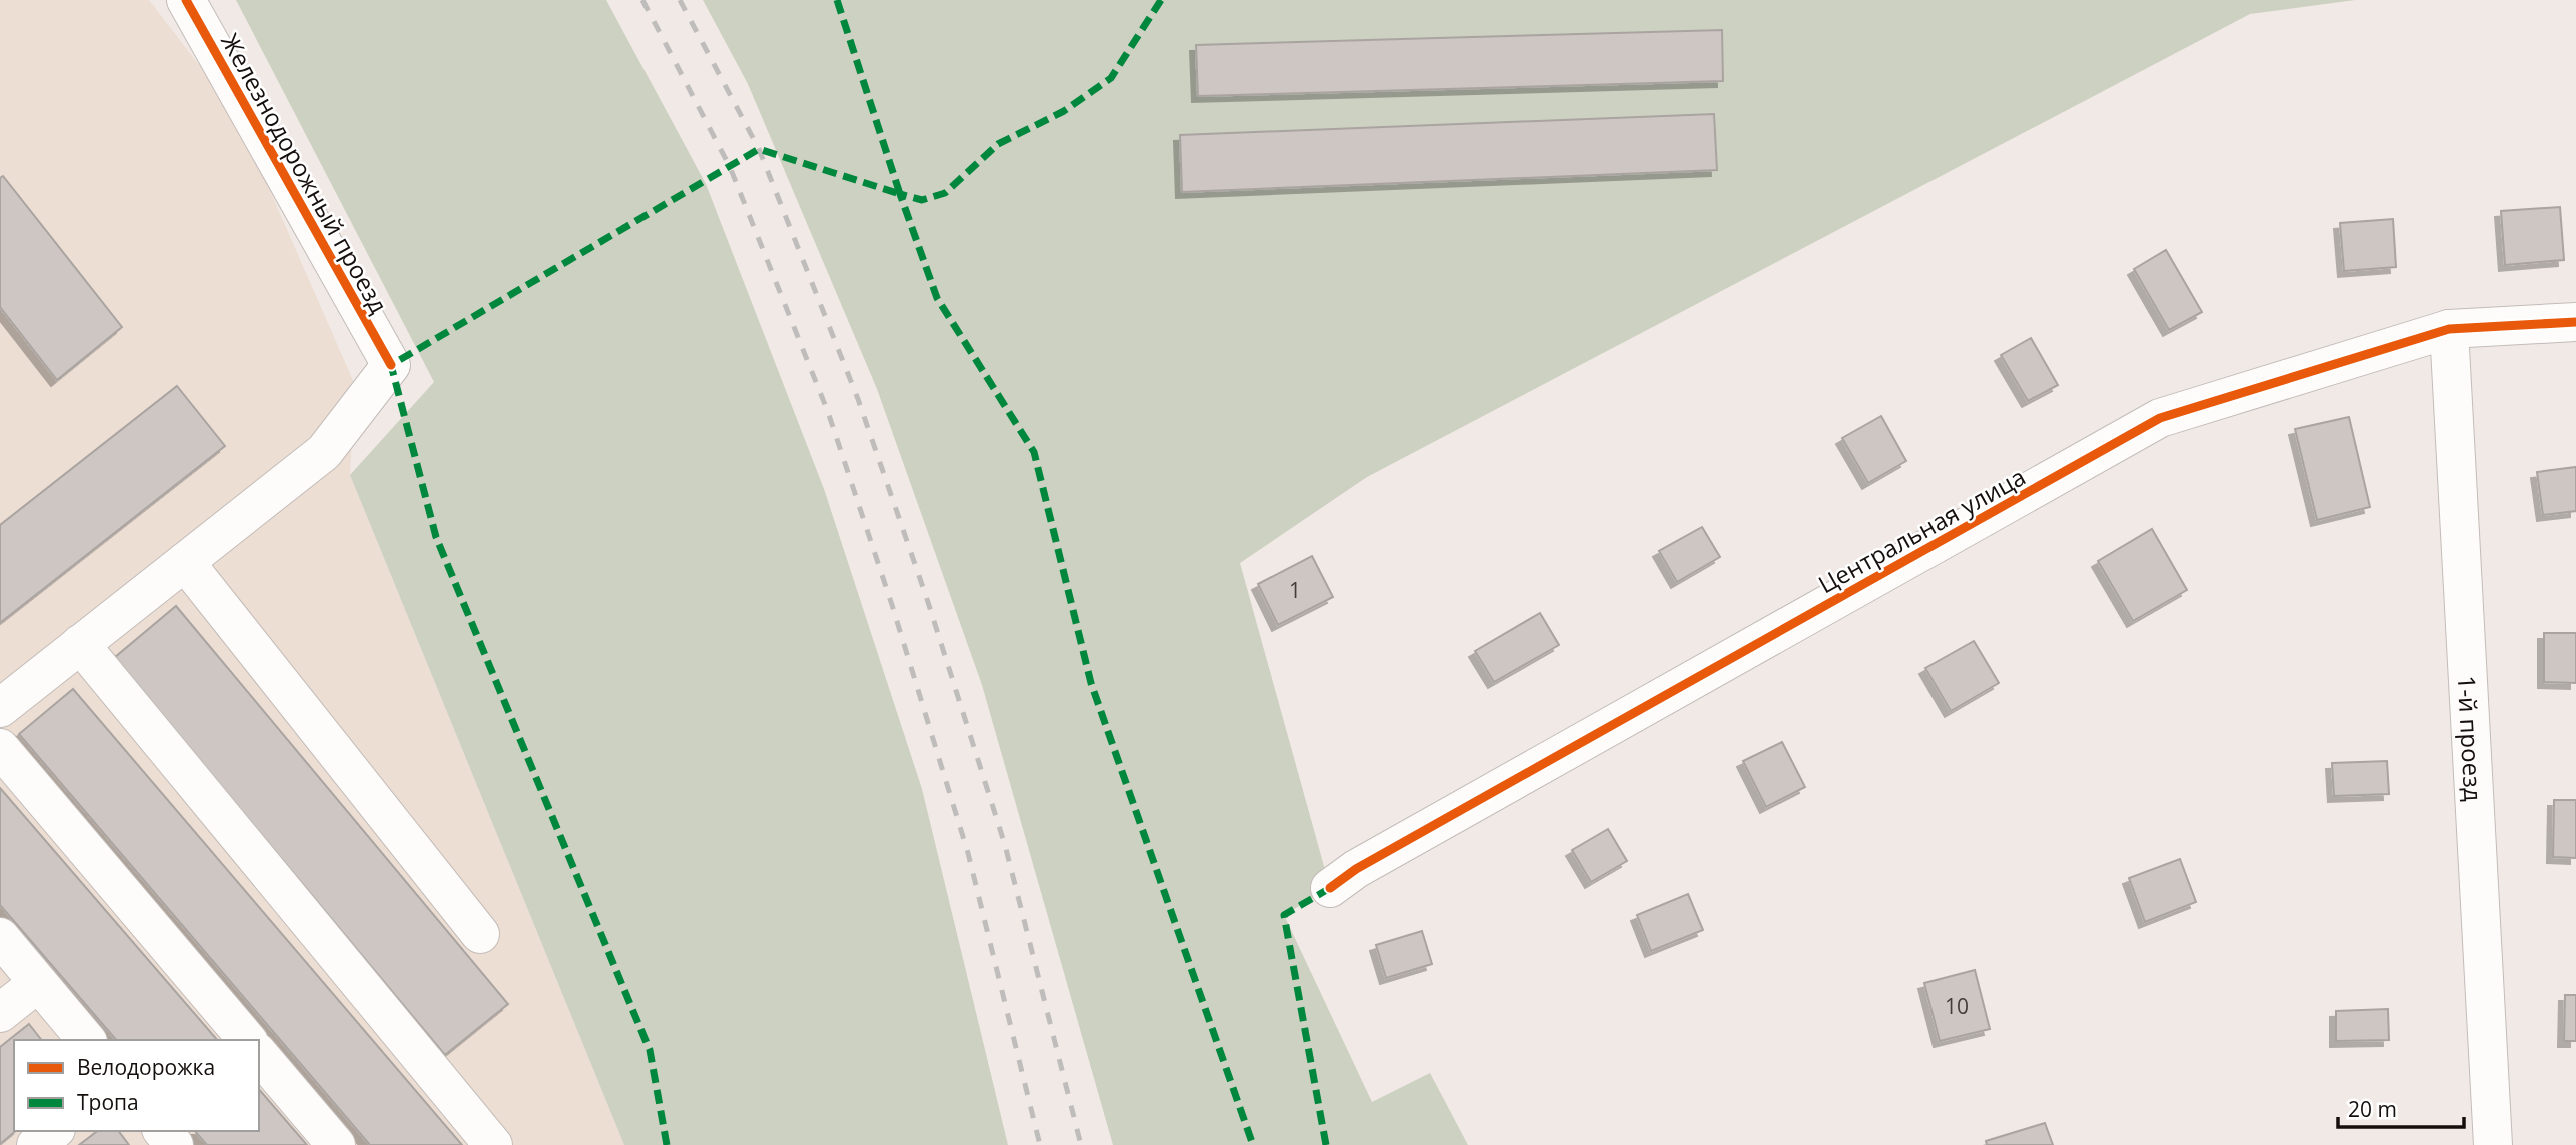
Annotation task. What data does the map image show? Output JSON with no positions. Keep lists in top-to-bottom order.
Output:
{
  "streets": {
    "street": ["Железнодорожный проезд", "Центральная улица", "1-й проезд"]
  },
  "crossings": [
    ["Центральная улица", "1-й проезд"]
  ],
  "house_numbers": ["1", "10"],
  "legend": ["Велодорожка", "Тропа"],
  "scale_bar": "20 m"
}
